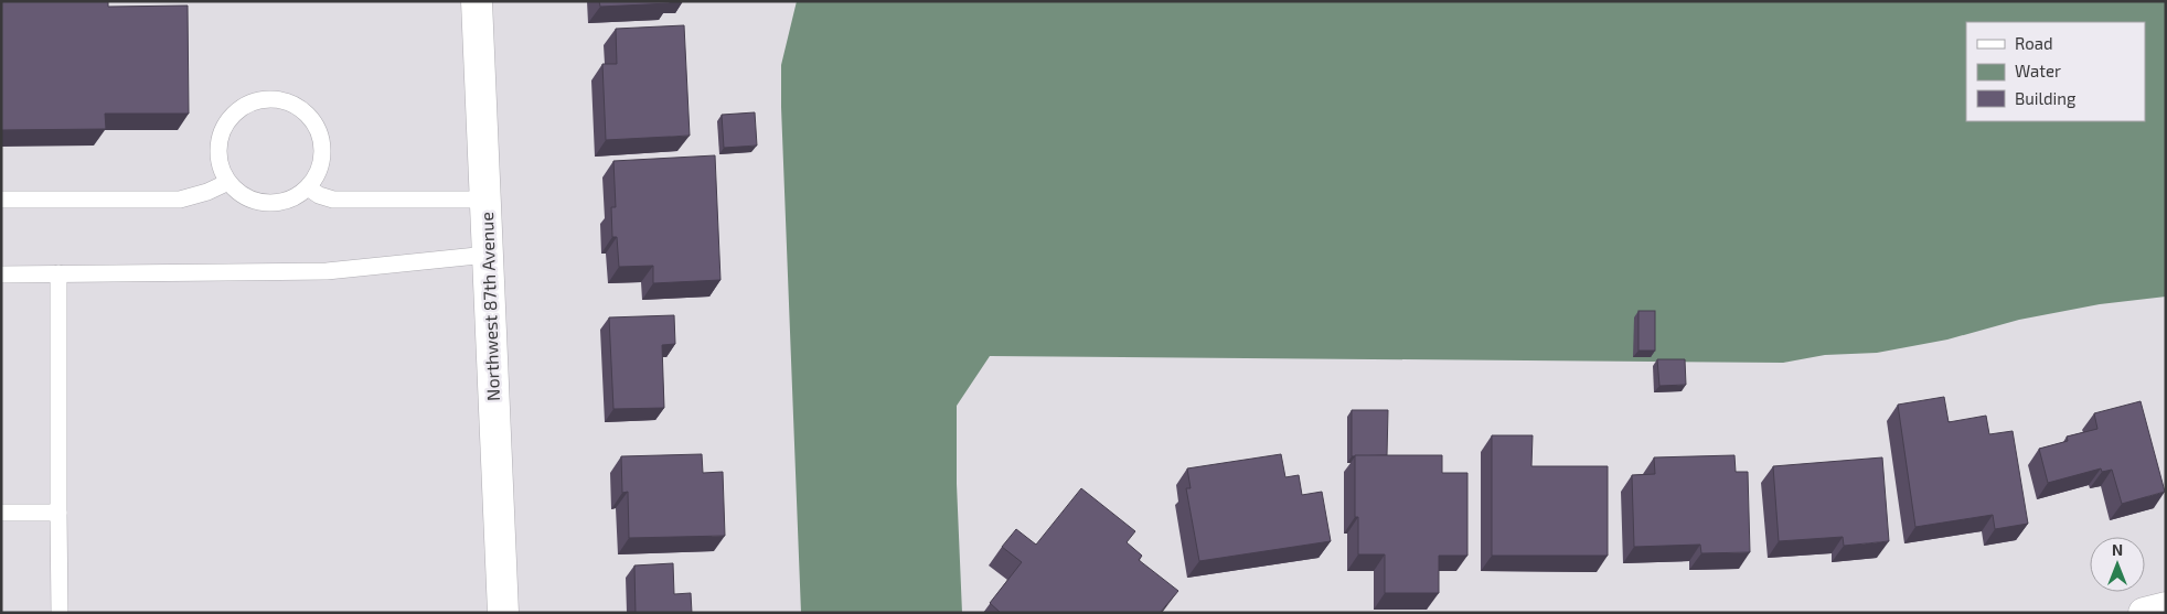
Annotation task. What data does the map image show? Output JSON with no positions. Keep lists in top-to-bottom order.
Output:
{
  "streets": {
    "street": ["Northwest 87th Avenue"]
  },
  "legend": ["Road", "Water", "Building"],
  "north": "top"
}
